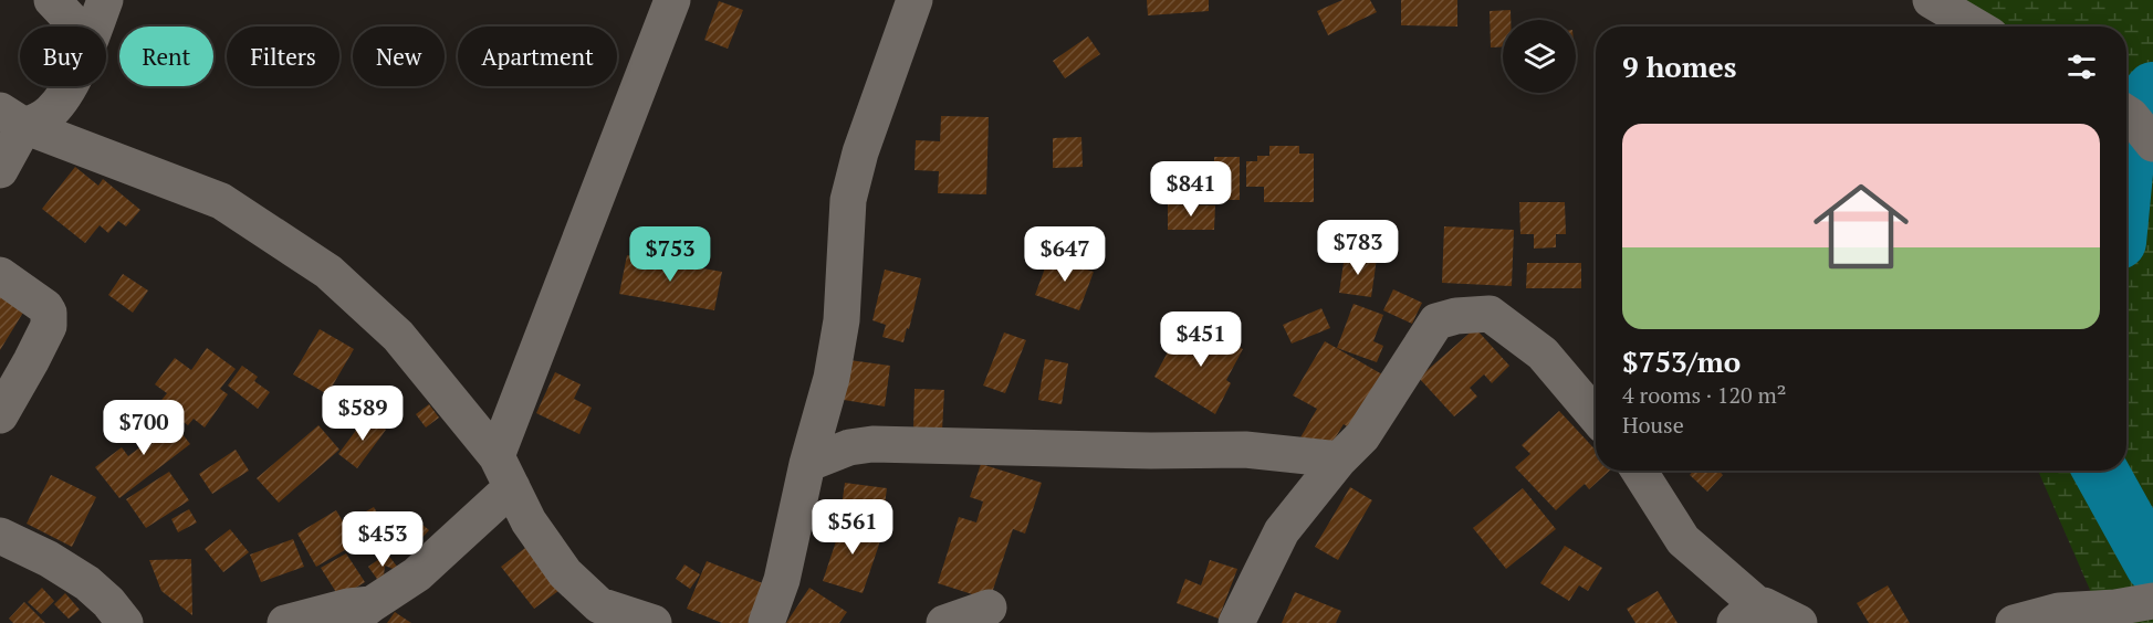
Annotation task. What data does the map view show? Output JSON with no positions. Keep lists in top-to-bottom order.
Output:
{
  "page": {
    "chip": [
      "Buy",
      "Rent",
      "Filters",
      "New",
      "Apartment"
    ],
    "heading": "9 homes",
    "list": [
      {
        "name": "$753/mo",
        "note": "4 rooms · 120 m² · House"
      }
    ],
    "price": [
      "$841",
      "$783",
      "$753",
      "$647",
      "$451",
      "$589",
      "$700",
      "$561",
      "$453"
    ]
  }
}
